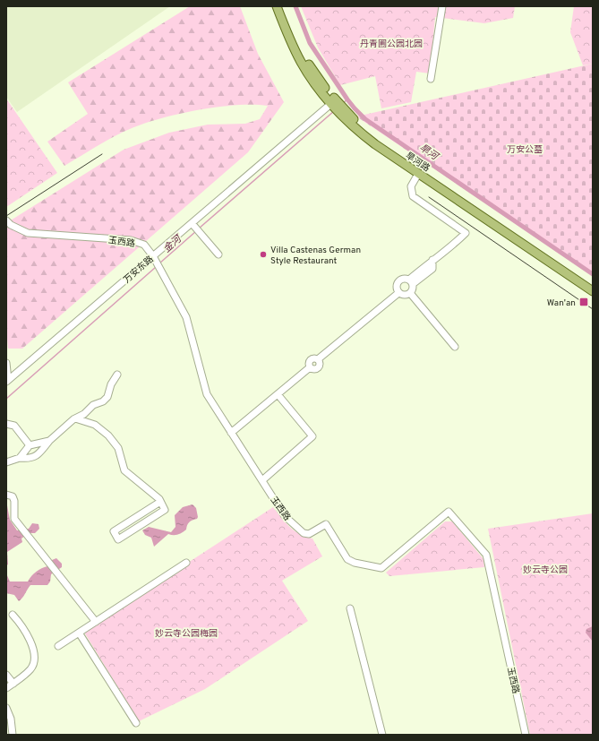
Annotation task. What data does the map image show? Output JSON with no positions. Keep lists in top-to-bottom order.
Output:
{
  "streets": {
    "main road": ["旱河路"],
    "street": ["玉西路", "万安东路"]
  },
  "crossings": [
    ["旱河路", "万安东路"],
    ["玉西路", "万安东路"]
  ],
  "water": ["旱河", "金河"],
  "parks": [
    "丹青圃公园北园",
    "万安公墓",
    "妙云寺公园",
    "妙云寺公园梅园"
  ],
  "places": {
    "other": ["Villa Castenas German Style Restaurant"],
    "transit": ["Wan'an"]
  }
}
